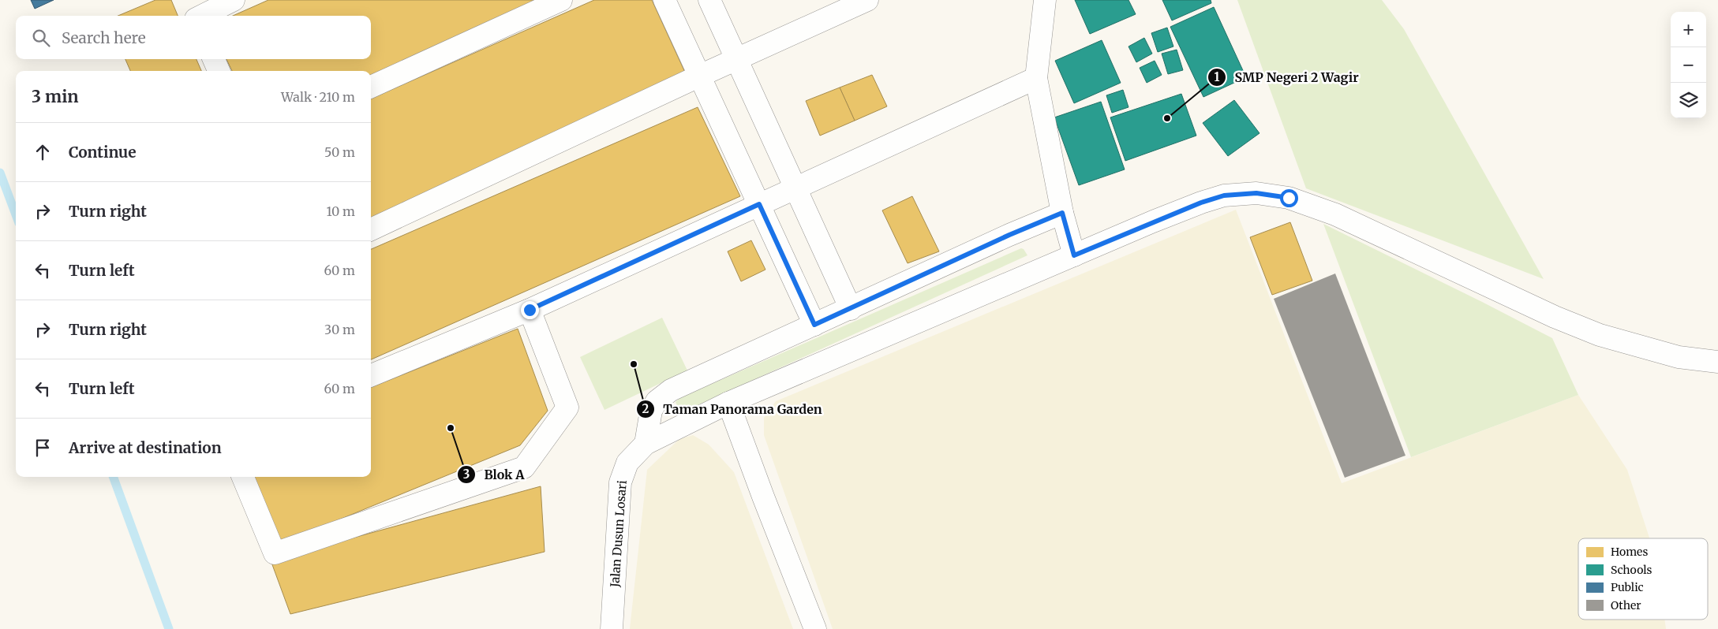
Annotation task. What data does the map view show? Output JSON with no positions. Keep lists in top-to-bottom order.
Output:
{
  "streets": {
    "street": ["Jalan Dusun Losari"]
  },
  "places": ["SMP Negeri 2 Wagir", "Taman Panorama Garden", "Blok A"],
  "legend": [
    "Homes",
    "Schools",
    "Public",
    "Other"
  ],
  "page": {
    "map_buttons": ["+", "−"],
    "search": "Search here",
    "heading": ["3 min", "Walk · 210 m"],
    "list": [
      ["Continue", "50 m"],
      ["Turn right", "10 m"],
      ["Turn left", "60 m"],
      ["Turn right", "30 m"],
      ["Turn left", "60 m"],
      "Arrive at destination"
    ]
  }
}
